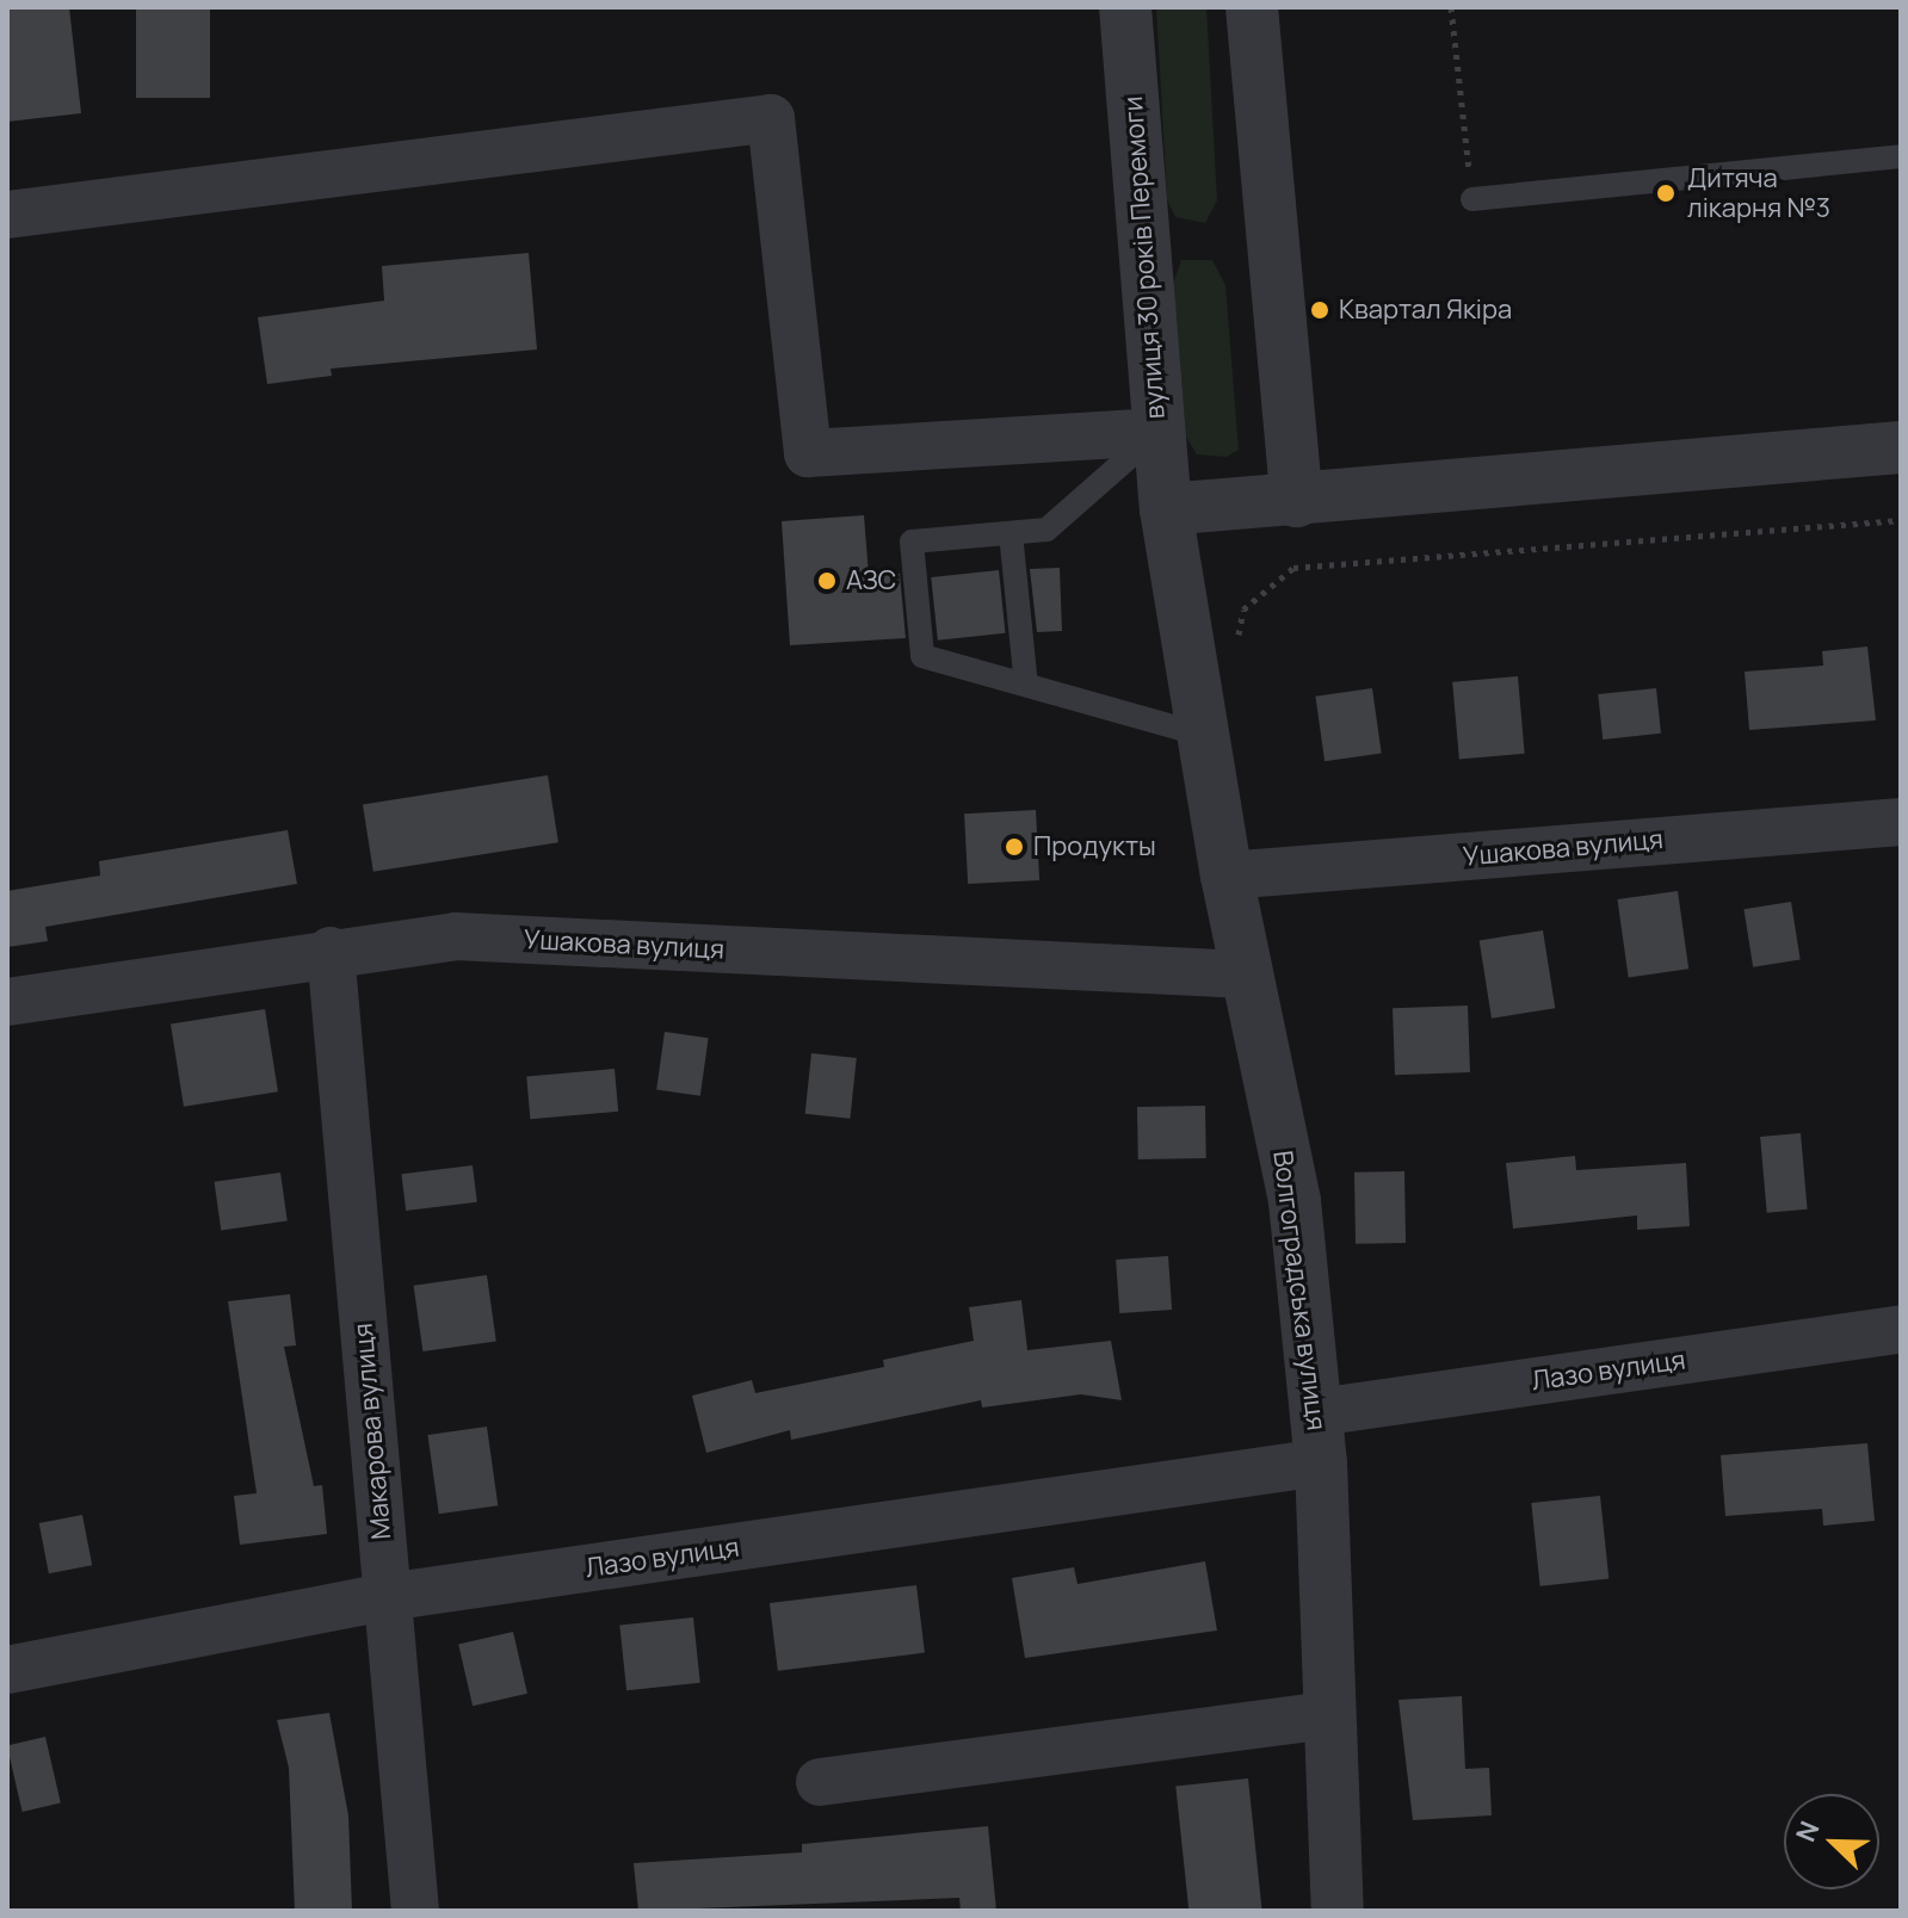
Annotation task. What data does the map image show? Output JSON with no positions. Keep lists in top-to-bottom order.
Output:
{
  "streets": {
    "street": [
      "вулиця 30 років Перемоги",
      "Ушакова вулиця",
      "Волгоградська вулиця",
      "Лазо вулиця",
      "Макарова вулиця"
    ]
  },
  "crossings": [
    ["вулиця 30 років Перемоги", "Волгоградська вулиця"],
    ["Ушакова вулиця", "Волгоградська вулиця"],
    ["Ушакова вулиця", "Макарова вулиця"],
    ["Волгоградська вулиця", "Лазо вулиця"],
    ["Лазо вулиця", "Макарова вулиця"]
  ],
  "places": [
    "Дитяча лікарня №3",
    "Квартал Якіра",
    "АЗС",
    "Продукты"
  ],
  "north": "top left"
}
